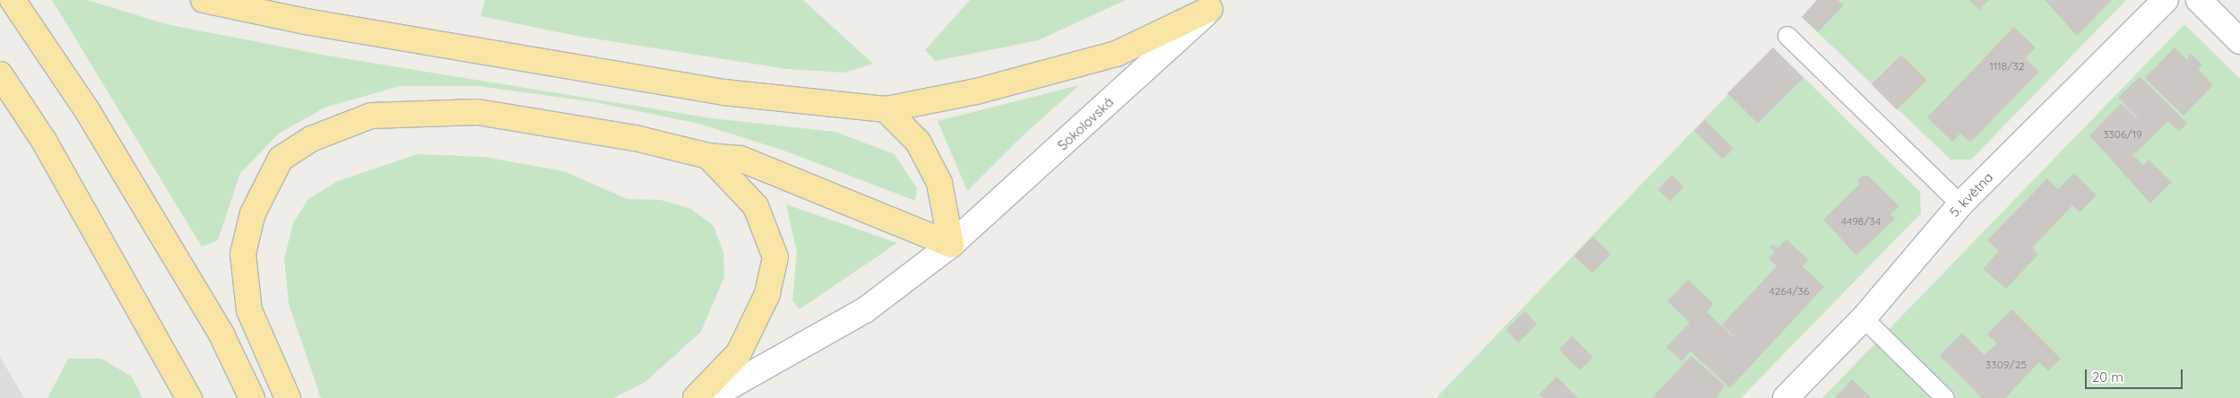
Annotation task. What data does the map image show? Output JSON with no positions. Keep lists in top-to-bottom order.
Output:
{
  "streets": {
    "street": ["Sokolovská", "5. května"]
  },
  "house_numbers": [
    "1118/32",
    "3306/19",
    "4498/34",
    "4264/36",
    "3309/25"
  ],
  "scale_bar": "20 m"
}
